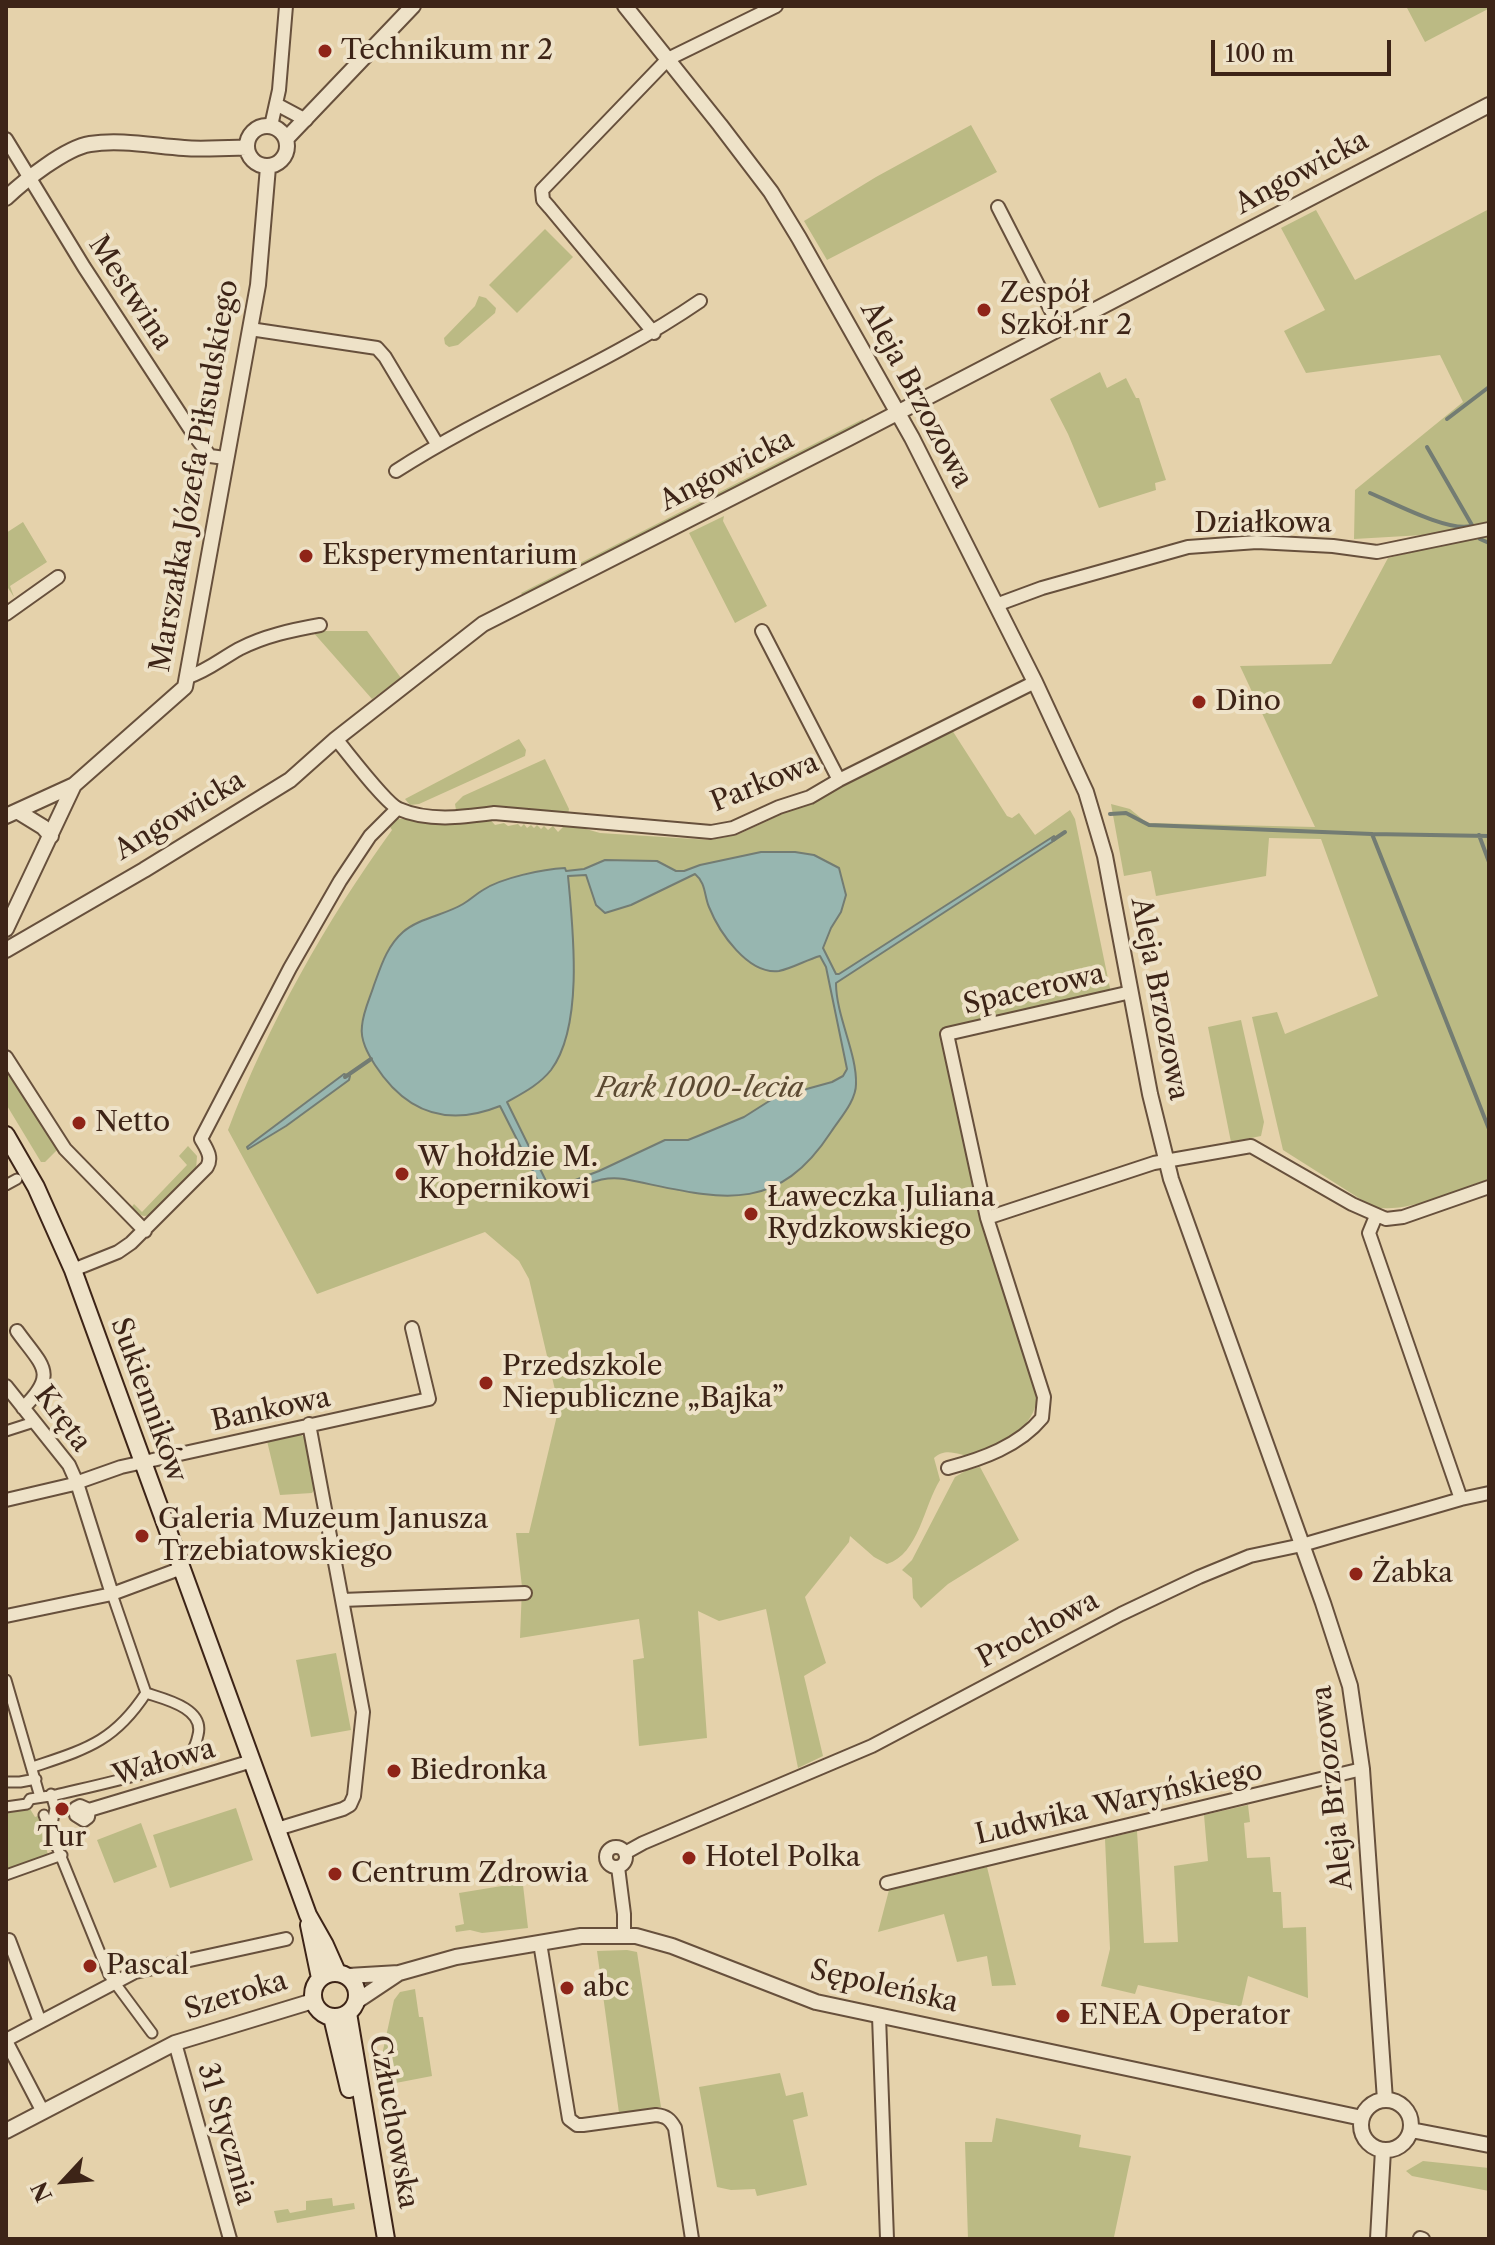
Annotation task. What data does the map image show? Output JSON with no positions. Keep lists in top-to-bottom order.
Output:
{
  "streets": {
    "main road": ["Sukienników", "Człuchowska"],
    "street": [
      "Angowicka",
      "Mestwina",
      "Aleja Brzozowa",
      "Marszałka Józefa Piłsudskiego",
      "Działkowa",
      "Parkowa",
      "Spacerowa",
      "Bankowa",
      "Kręta",
      "Prochowa",
      "Wałowa",
      "Ludwika Waryńskiego",
      "Sępoleńska",
      "Szeroka",
      "31 Stycznia"
    ]
  },
  "crossings": [
    ["Angowicka", "Aleja Brzozowa"],
    ["Mestwina", "Marszałka Józefa Piłsudskiego"],
    ["Aleja Brzozowa", "Działkowa"],
    ["Aleja Brzozowa", "Parkowa"],
    ["Aleja Brzozowa", "Spacerowa"],
    ["Aleja Brzozowa", "Prochowa"],
    ["Aleja Brzozowa", "Ludwika Waryńskiego"],
    ["Aleja Brzozowa", "Sępoleńska"],
    ["Sukienników", "Bankowa"],
    ["Sukienników", "Wałowa"],
    ["Sukienników", "Sępoleńska"],
    ["Sukienników", "Szeroka"],
    ["Sukienników", "Człuchowska"],
    ["Bankowa", "Kręta"],
    ["Prochowa", "Sępoleńska"],
    ["Sępoleńska", "Szeroka"],
    ["Sępoleńska", "Człuchowska"],
    ["Szeroka", "Człuchowska"],
    ["Szeroka", "31 Stycznia"]
  ],
  "parks": ["Park 1000-lecia"],
  "places": [
    "Technikum nr 2",
    "Zespół Szkół nr 2",
    "Eksperymentarium",
    "Dino",
    "Netto",
    "W hołdzie M. Kopernikowi",
    "Ławeczka Juliana Rydzkowskiego",
    "Przedszkole Niepubliczne „Bajka”",
    "Galeria Muzeum Janusza Trzebiatowskiego",
    "Żabka",
    "Biedronka",
    "Tur",
    "Hotel Polka",
    "Centrum Zdrowia",
    "Pascal",
    "abc",
    "ENEA Operator"
  ],
  "scale_bar": "100 m",
  "north": "bottom left"
}
